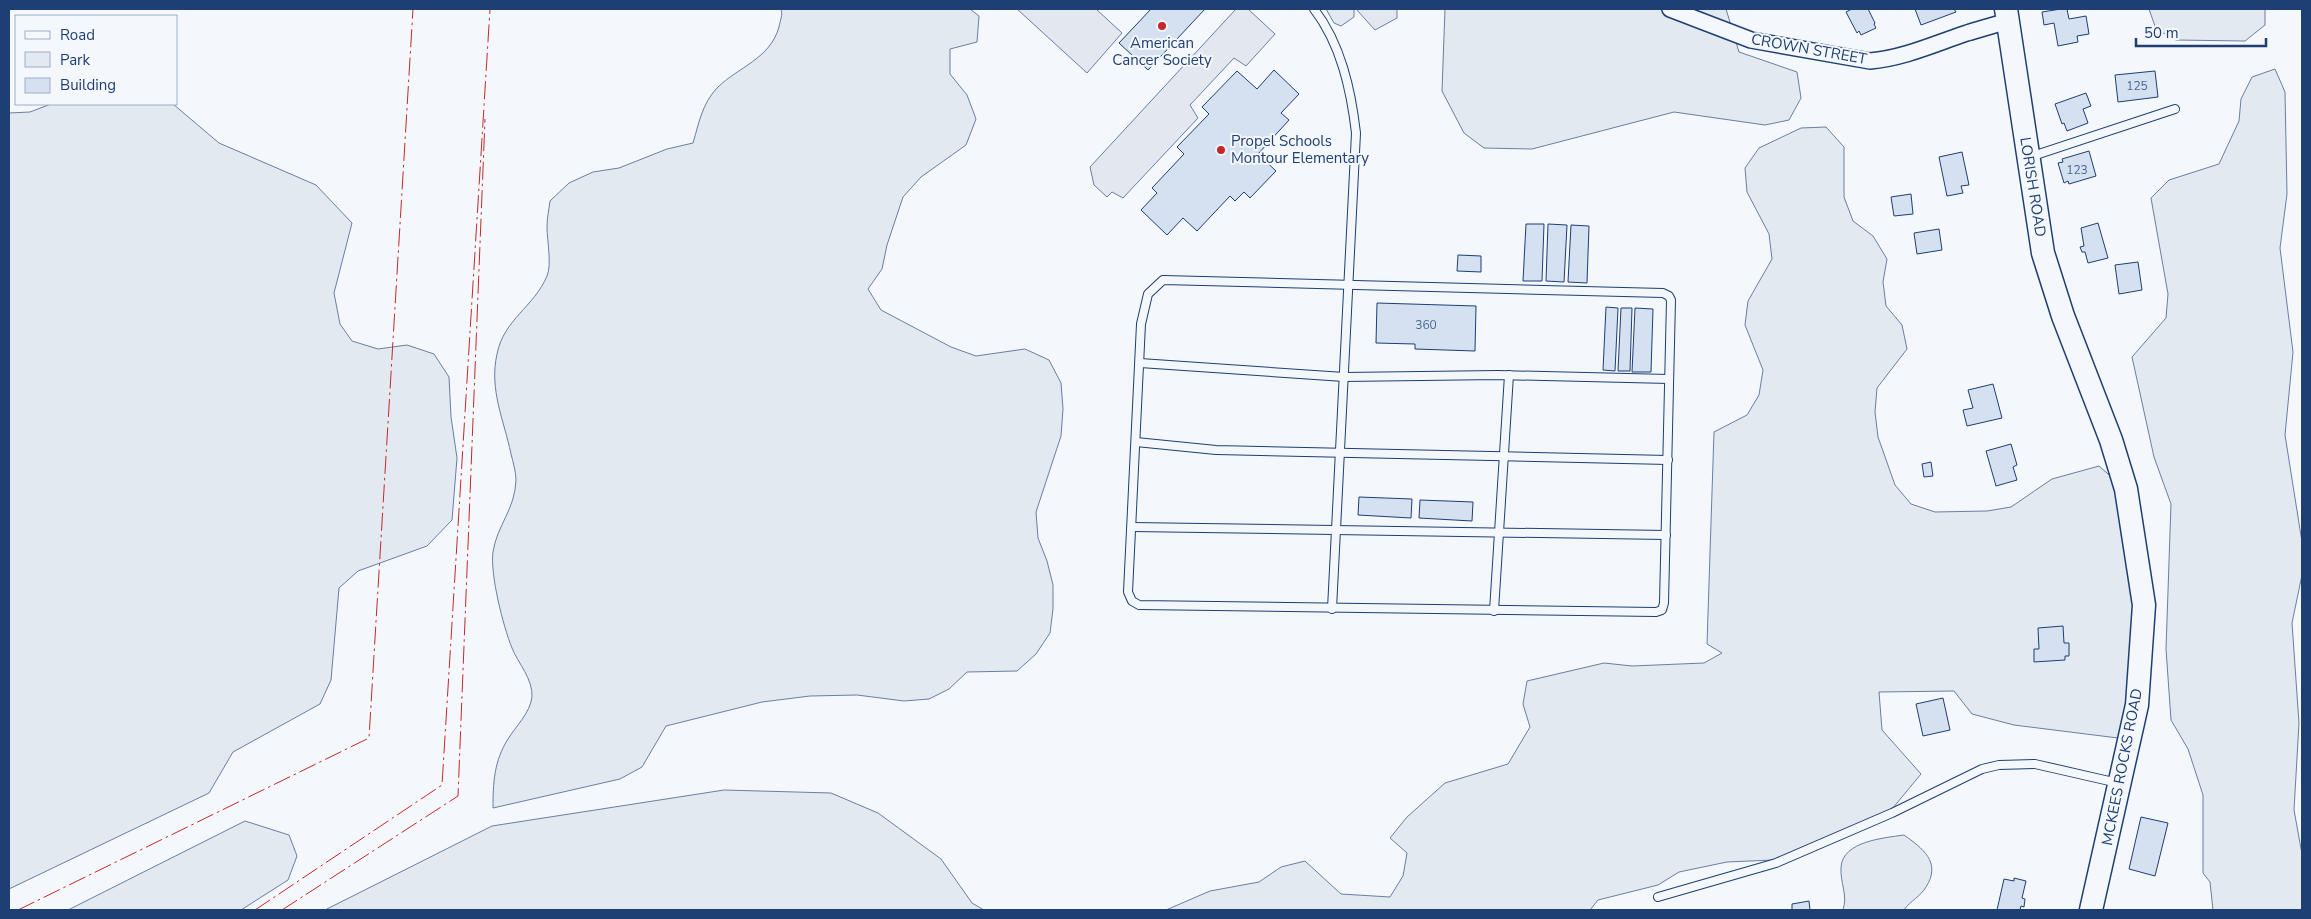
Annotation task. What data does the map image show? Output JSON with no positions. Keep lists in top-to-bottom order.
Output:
{
  "streets": {
    "street": ["CROWN STREET", "LORISH ROAD", "MCKEES ROCKS ROAD"]
  },
  "crossings": [
    ["CROWN STREET", "LORISH ROAD"],
    ["LORISH ROAD", "MCKEES ROCKS ROAD"]
  ],
  "places": ["American Cancer Society", "Propel Schools Montour Elementary"],
  "house_numbers": ["125", "123", "360"],
  "legend": ["Road", "Park", "Building"],
  "scale_bar": "50 m"
}
